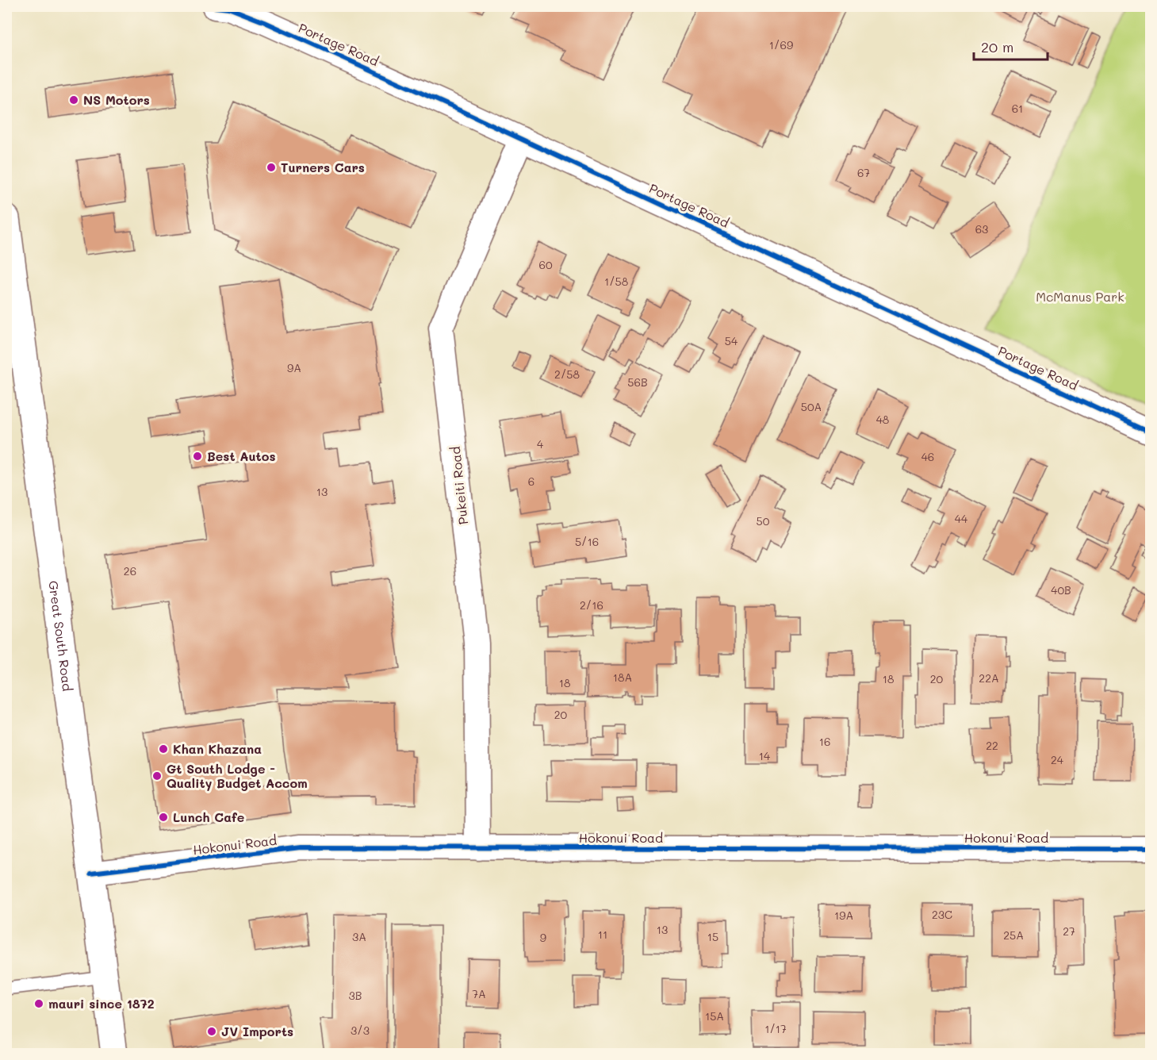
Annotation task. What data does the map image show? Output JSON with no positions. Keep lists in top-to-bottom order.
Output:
{
  "streets": {
    "main road": ["Great South Road"],
    "street": ["Portage Road", "Pukeiti Road", "Hokonui Road"]
  },
  "crossings": [
    ["Portage Road", "Pukeiti Road"],
    ["Pukeiti Road", "Hokonui Road"],
    ["Great South Road", "Hokonui Road"]
  ],
  "parks": ["McManus Park"],
  "places": [
    "NS Motors",
    "Turners Cars",
    "Best Autos",
    "Khan Khazana",
    "Gt South Lodge - Quality Budget Accom",
    "Lunch Cafe",
    "mauri since 1872",
    "JV Imports"
  ],
  "house_numbers": [
    "1/69",
    "61",
    "67",
    "63",
    "60",
    "1/58",
    "54",
    "9A",
    "2/58",
    "56B",
    "50A",
    "48",
    "4",
    "46",
    "6",
    "13",
    "44",
    "50",
    "5/16",
    "26",
    "40B",
    "2/16",
    "18A",
    "22A",
    "18",
    "20",
    "18",
    "20",
    "16",
    "22",
    "14",
    "24",
    "23C",
    "19A",
    "13",
    "27",
    "11",
    "25A",
    "3A",
    "15",
    "9",
    "7A",
    "3B",
    "15A",
    "1/17",
    "3/3"
  ],
  "scale_bar": "20 m"
}
